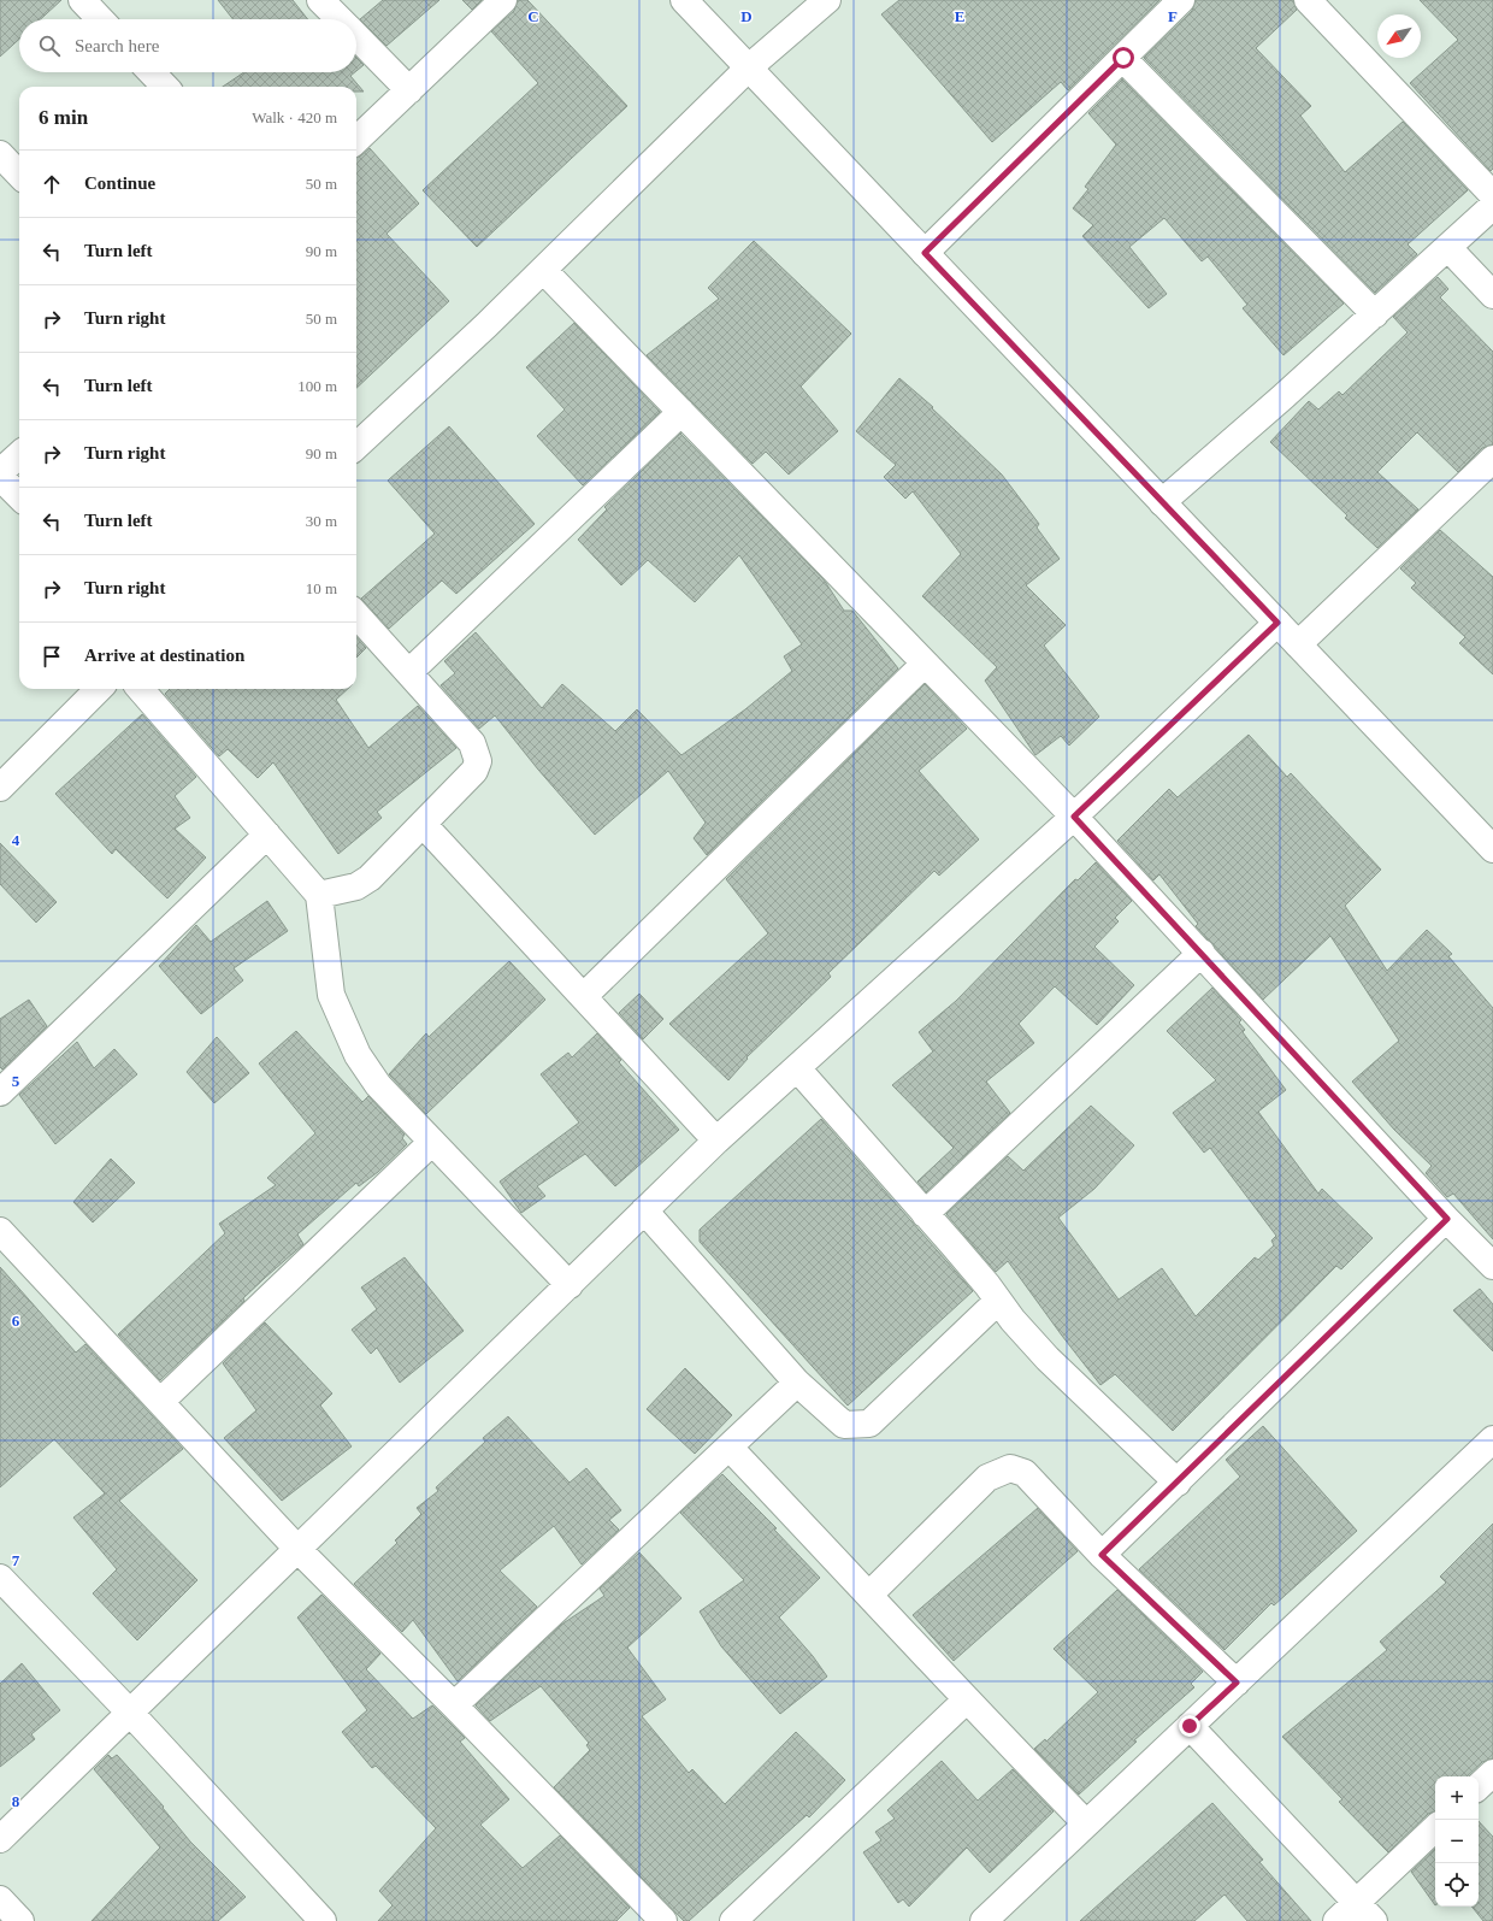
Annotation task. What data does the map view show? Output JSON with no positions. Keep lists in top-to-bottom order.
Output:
{
  "north": "bottom left",
  "page": {
    "search": "Search here",
    "heading": ["6 min", "Walk · 420 m"],
    "list": [
      ["Continue", "50 m"],
      ["Turn left", "90 m"],
      ["Turn right", "50 m"],
      ["Turn left", "100 m"],
      ["Turn right", "90 m"],
      ["Turn left", "30 m"],
      ["Turn right", "10 m"],
      "Arrive at destination"
    ],
    "map_buttons": ["+", "−"]
  },
  "grid": {
    "columns": [
      "C",
      "D",
      "E",
      "F"
    ],
    "rows": [
      "4",
      "5",
      "6",
      "7",
      "8"
    ]
  }
}
